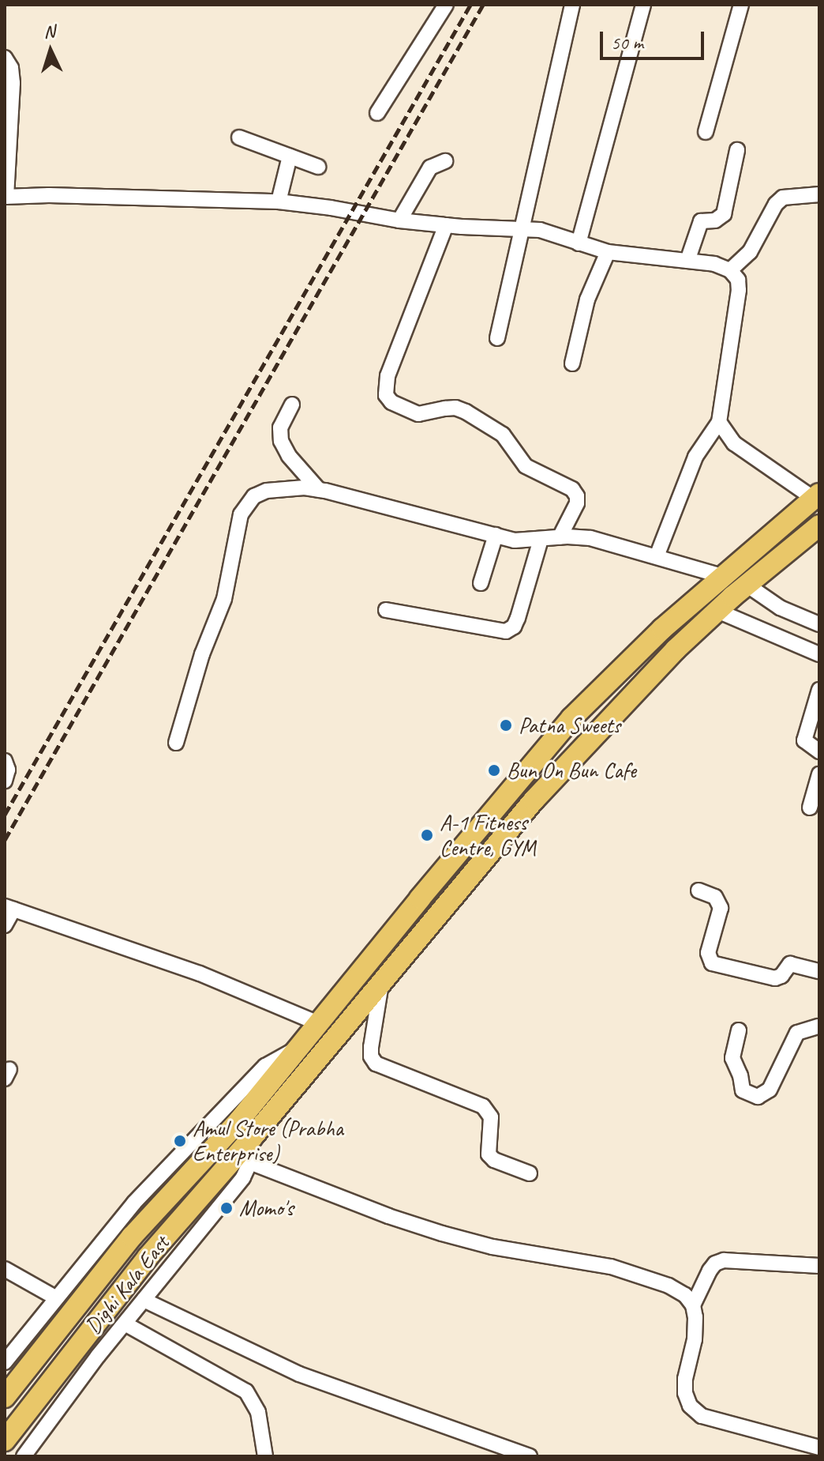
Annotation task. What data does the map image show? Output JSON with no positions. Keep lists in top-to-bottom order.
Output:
{
  "streets": {
    "street": ["Dighi Kala East"]
  },
  "places": [
    "Patna Sweets",
    "Bun On Bun Cafe",
    "A-1 Fitness Centre, GYM",
    "Amul Store (Prabha Enterprise)",
    "Momo's"
  ],
  "scale_bar": "50 m",
  "north": "top"
}
